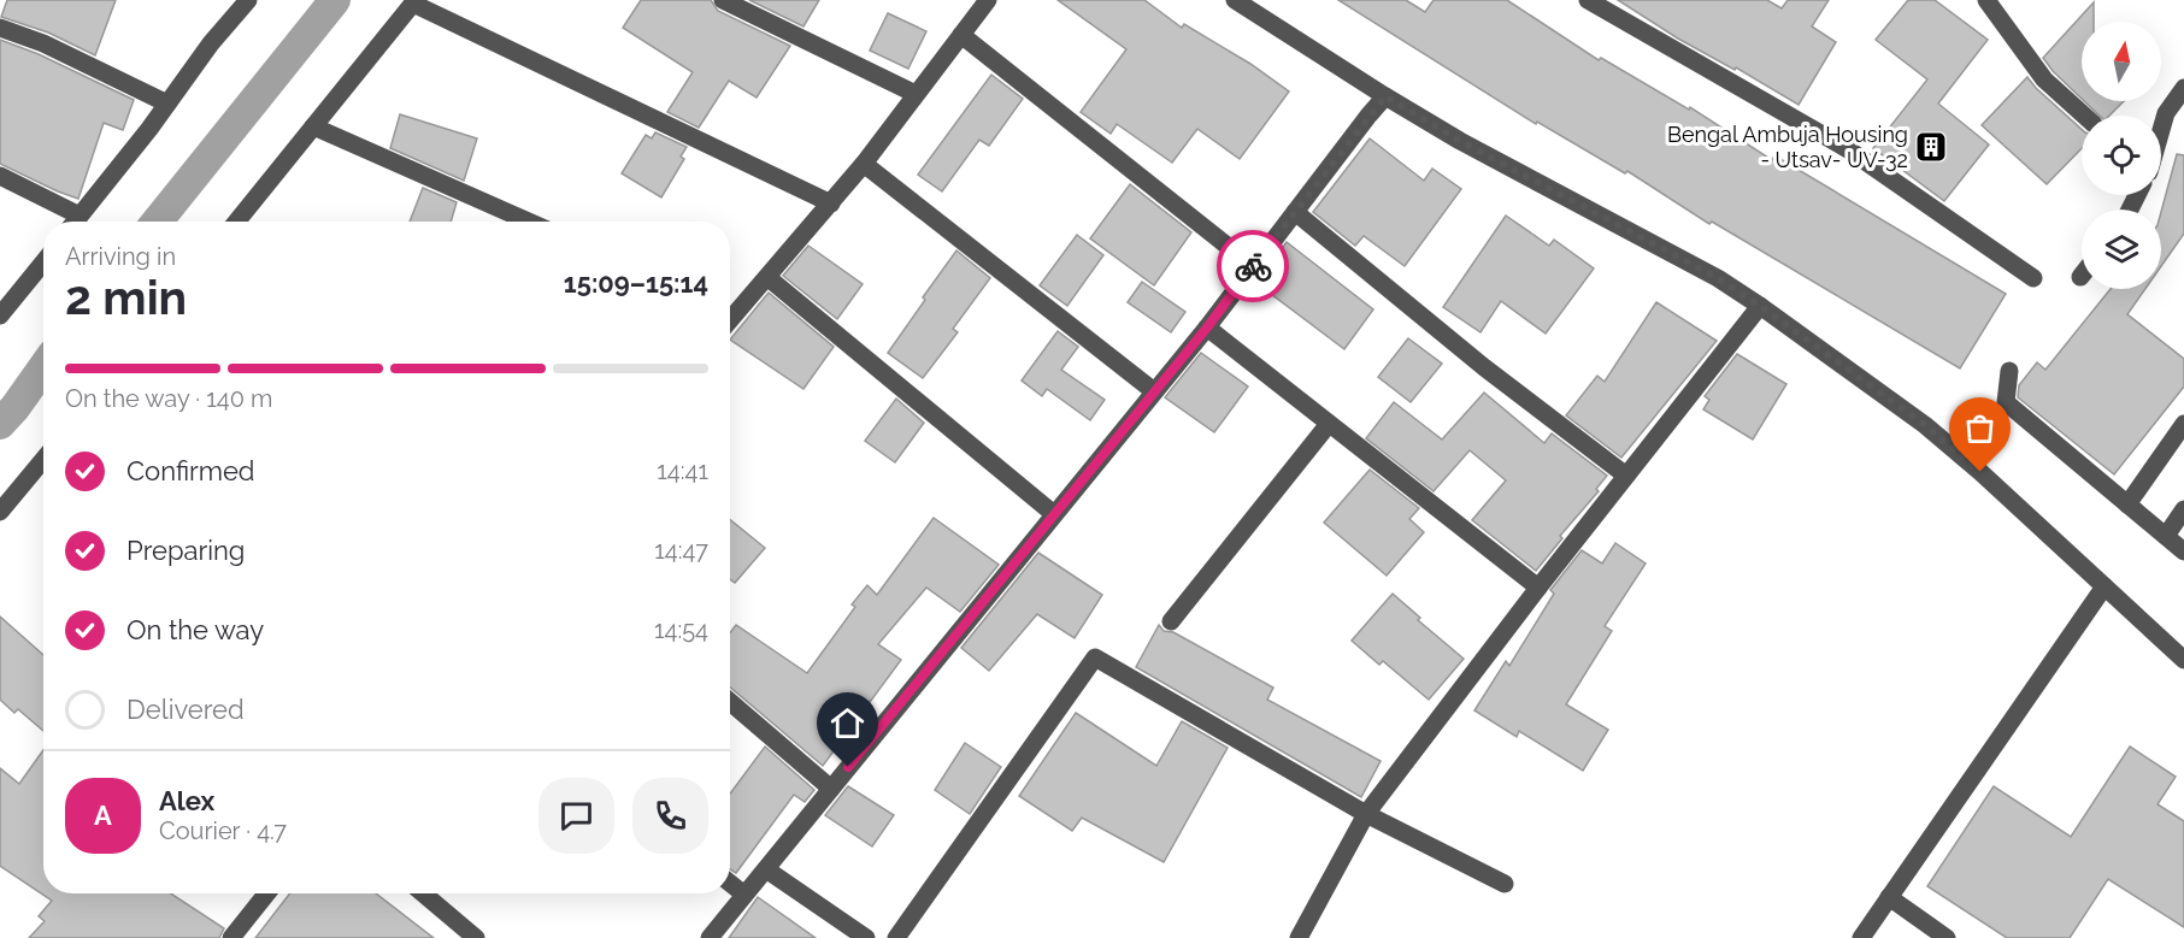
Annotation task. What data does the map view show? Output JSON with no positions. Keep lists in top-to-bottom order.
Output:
{
  "places": {
    "building": ["Bengal Ambuja Housing - Utsav- UV-32"]
  },
  "north": "top",
  "page": {
    "heading": ["2 min", "Arriving in", "15:09–15:14"],
    "panel": ["Alex", "Courier · 4.7"],
    "bar": "On the way · 140 m",
    "list": [
      ["Confirmed", "14:41"],
      ["Preparing", "14:47"],
      ["On the way", "14:54"],
      "Delivered"
    ],
    "round": "A"
  }
}
